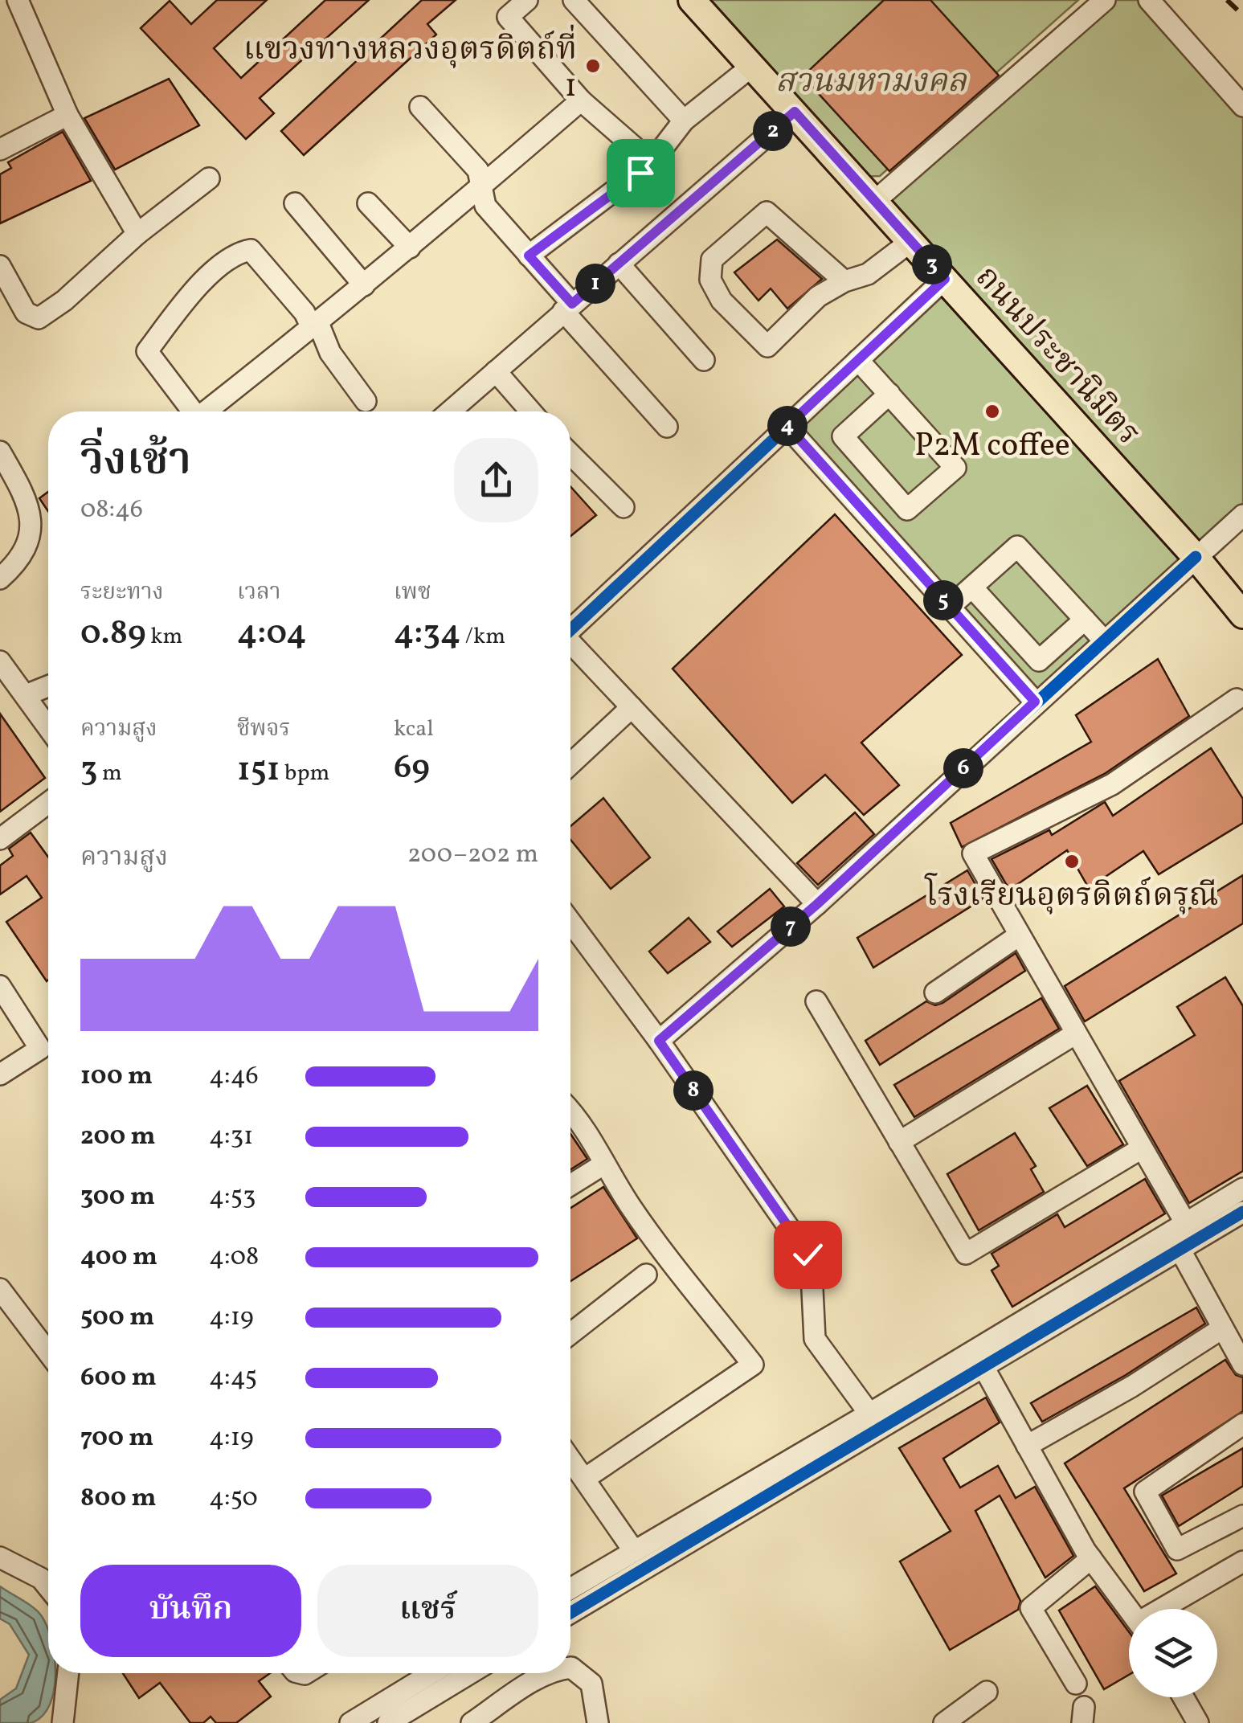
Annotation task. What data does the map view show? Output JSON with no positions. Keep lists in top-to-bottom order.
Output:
{
  "streets": {
    "main road": ["ถนนประชานิมิตร"]
  },
  "parks": ["สวนมหามงคล"],
  "places": ["แขวงทางหลวงอุตรดิตถ์ที่ 1", "P2M coffee", "โรงเรียนอุตรดิตถ์ดรุณี"],
  "page": {
    "pins": [
      "2",
      "3",
      "1",
      "4",
      "5",
      "6",
      "7",
      "8"
    ],
    "heading": ["วิ่งเช้า", "08:46"],
    "stats": [
      ["ระยะทาง", "0.89 km"],
      ["เวลา", "4:04"],
      ["เพซ", "4:34 /km"],
      ["ความสูง", "3 m"],
      ["ชีพจร", "151 bpm"],
      ["kcal", "69"]
    ],
    "chart": ["ความสูง", "200–202 m"],
    "list": [
      {
        "name": "100 m",
        "note": "4:46"
      },
      {
        "name": "200 m",
        "note": "4:31"
      },
      {
        "name": "300 m",
        "note": "4:53"
      },
      {
        "name": "400 m",
        "note": "4:08"
      },
      {
        "name": "500 m",
        "note": "4:19"
      },
      {
        "name": "600 m",
        "note": "4:45"
      },
      {
        "name": "700 m",
        "note": "4:19"
      },
      {
        "name": "800 m",
        "note": "4:50"
      }
    ],
    "buttons": ["บันทึก", "แชร์"]
  }
}
